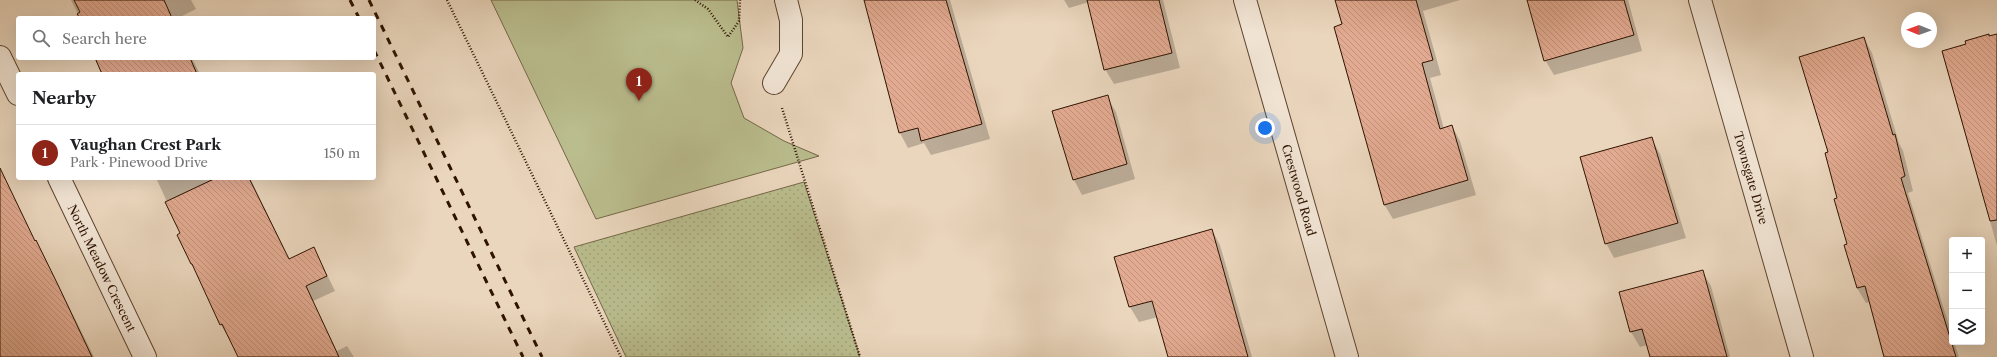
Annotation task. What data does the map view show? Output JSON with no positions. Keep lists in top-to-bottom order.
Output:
{
  "streets": {
    "street": ["Townsgate Drive", "Crestwood Road", "North Meadow Crescent"]
  },
  "north": "left",
  "page": {
    "search": "Search here",
    "pins": "1",
    "heading": "Nearby",
    "list": [
      {
        "mark": "1",
        "name": "Vaughan Crest Park",
        "note": "Park · Pinewood Drive",
        "value": "150 m"
      }
    ],
    "map_buttons": ["+", "−"]
  }
}
